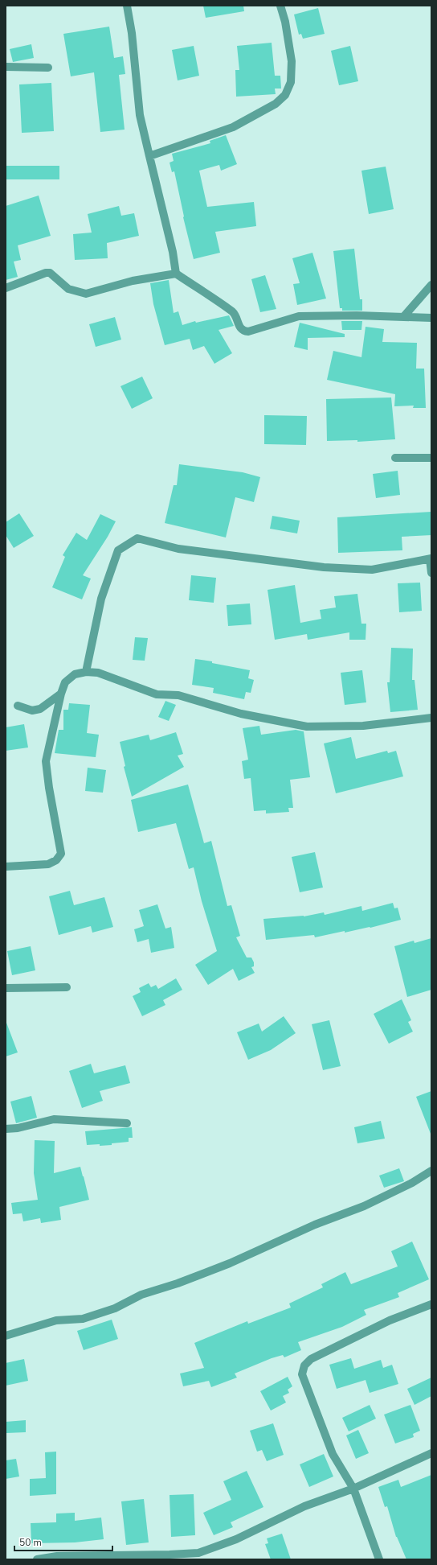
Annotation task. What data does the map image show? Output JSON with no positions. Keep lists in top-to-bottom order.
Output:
{
  "scale_bar": "50 m"
}
